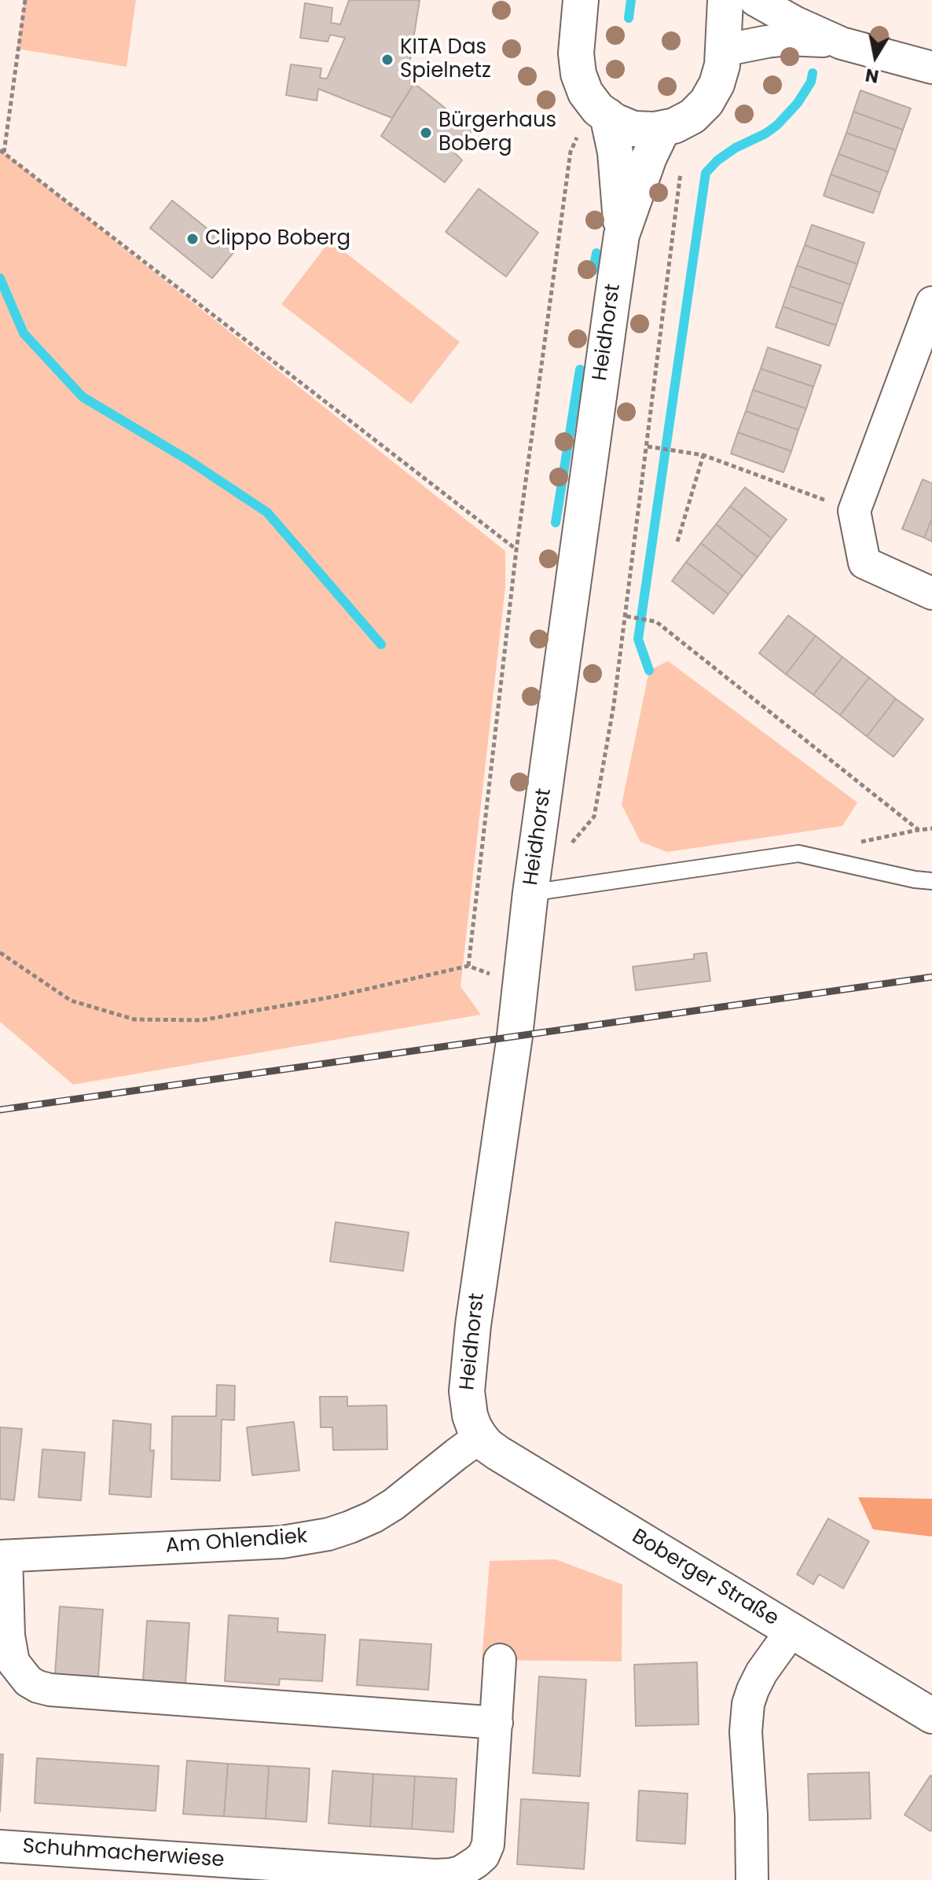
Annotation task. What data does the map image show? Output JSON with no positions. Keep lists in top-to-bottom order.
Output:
{
  "streets": {
    "street": [
      "Heidhorst",
      "Am Ohlendiek",
      "Boberger Straße",
      "Schuhmacherwiese"
    ]
  },
  "crossings": [
    ["Heidhorst", "Am Ohlendiek"],
    ["Heidhorst", "Boberger Straße"],
    ["Am Ohlendiek", "Boberger Straße"]
  ],
  "places": ["KITA Das Spielnetz", "Bürgerhaus Boberg", "Clippo Boberg"],
  "north": "bottom"
}
